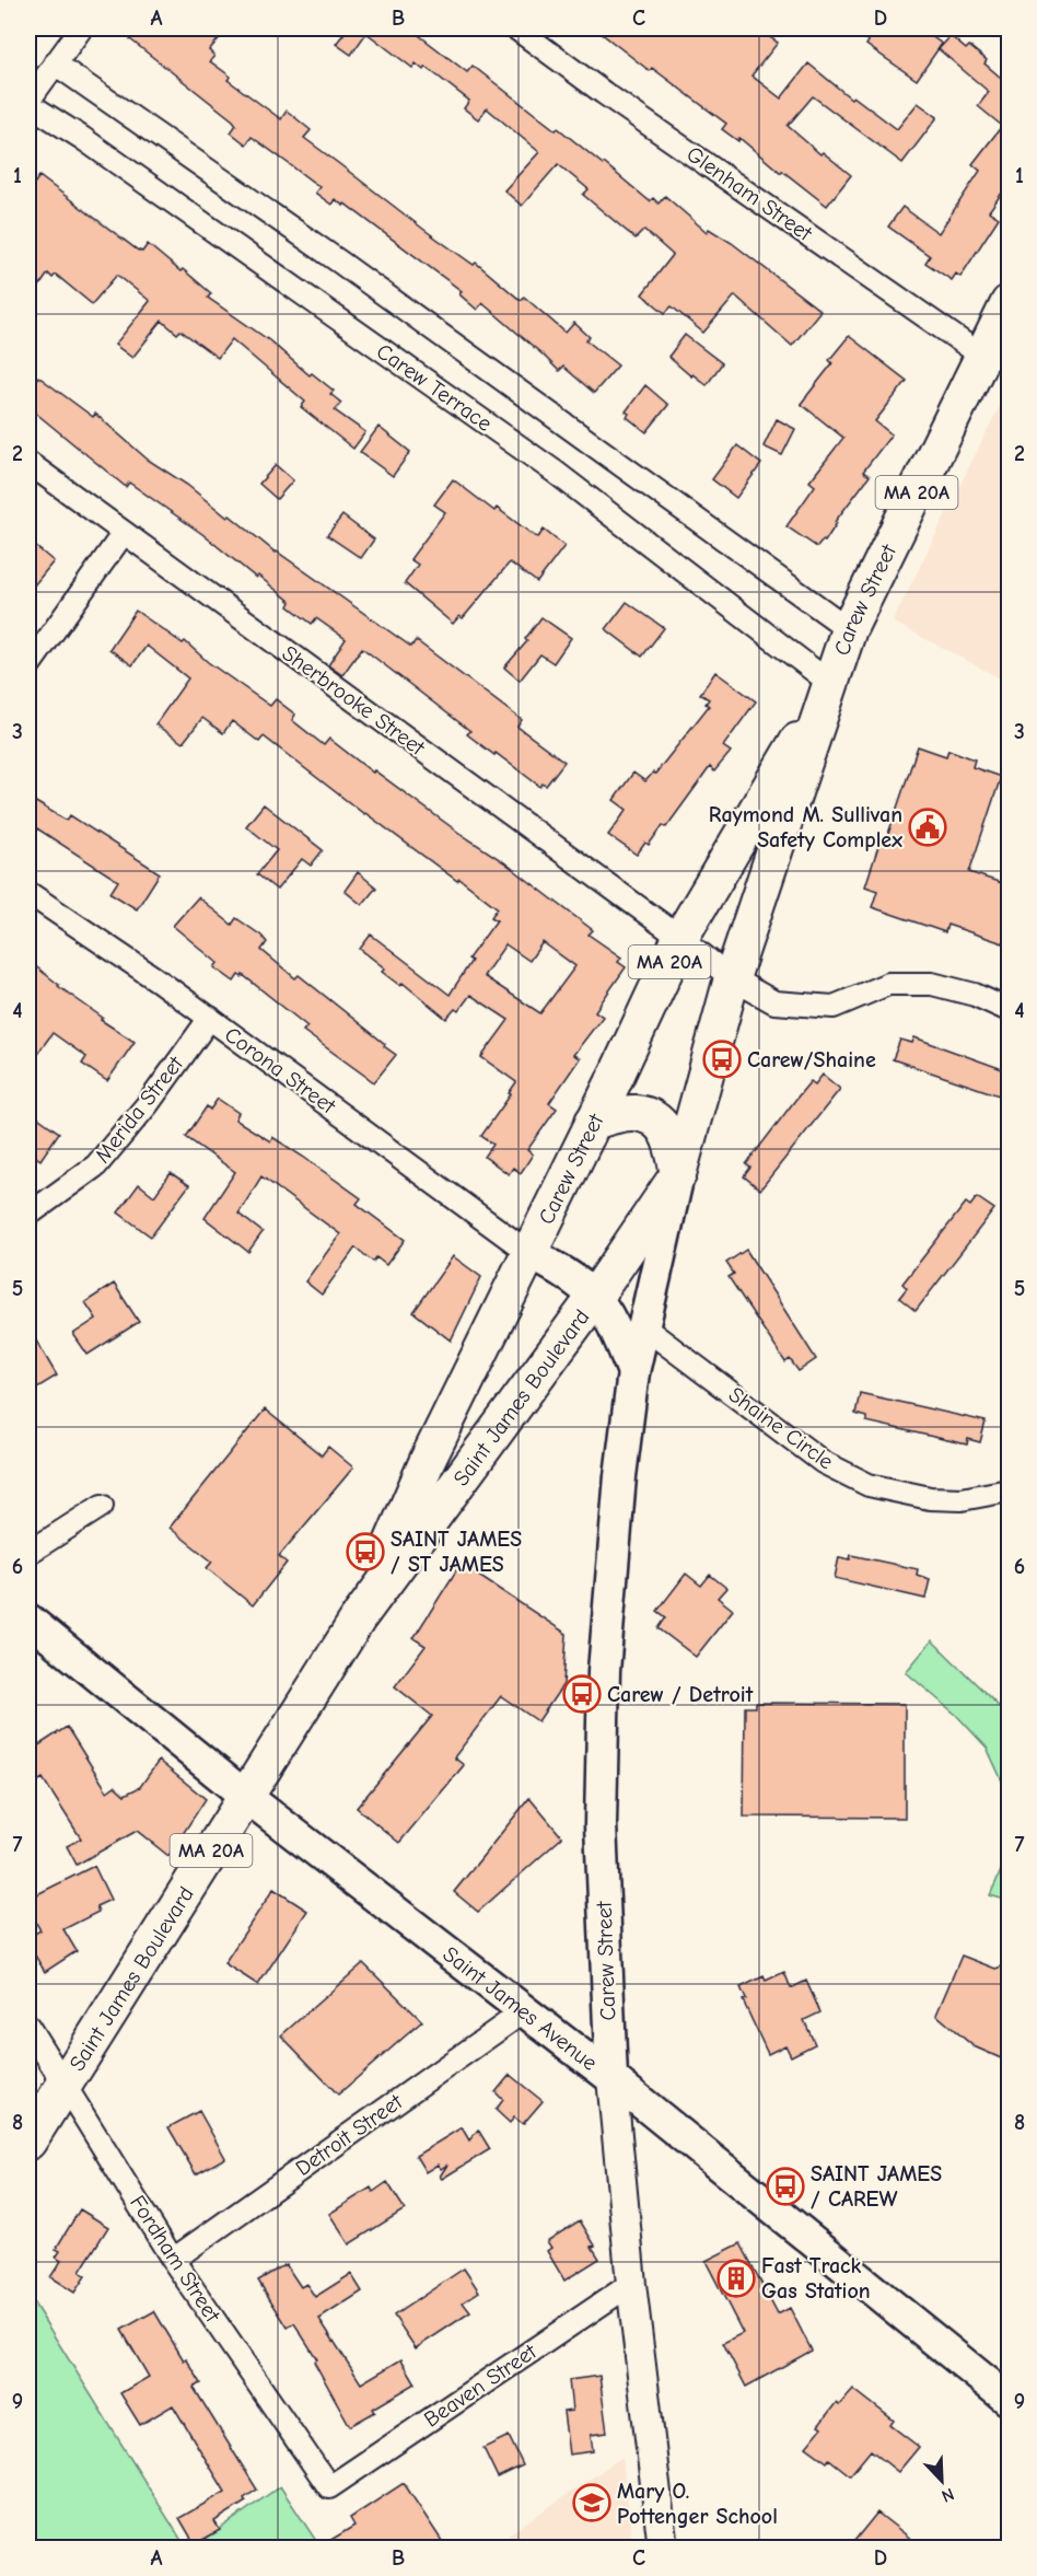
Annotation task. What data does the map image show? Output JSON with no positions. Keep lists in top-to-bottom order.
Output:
{
  "streets": {
    "main road": [
      "MA 20A",
      "Carew Street",
      "Saint James Boulevard",
      "Saint James Avenue"
    ],
    "street": [
      "Glenham Street",
      "Carew Terrace",
      "Sherbrooke Street",
      "Corona Street",
      "Merida Street",
      "Shaine Circle",
      "Detroit Street",
      "Fordham Street",
      "Beaven Street"
    ]
  },
  "crossings": [
    ["Glenham Street", "Carew Street"],
    ["Carew Terrace", "Carew Street"],
    ["Carew Street", "Sherbrooke Street"],
    ["Carew Street", "Corona Street"],
    ["Carew Street", "Saint James Boulevard"],
    ["Carew Street", "Shaine Circle"],
    ["Carew Street", "Saint James Avenue"],
    ["Carew Street", "Beaven Street"],
    ["Corona Street", "Merida Street"],
    ["Corona Street", "Saint James Boulevard"],
    ["Saint James Boulevard", "Saint James Avenue"],
    ["Saint James Boulevard", "Fordham Street"],
    ["Saint James Avenue", "Detroit Street"],
    ["Detroit Street", "Fordham Street"],
    ["Fordham Street", "Beaven Street"]
  ],
  "places": {
    "public building": ["Raymond M. Sullivan Safety Complex"],
    "bus stop": [
      "Carew/Shaine",
      "SAINT JAMES / ST JAMES",
      "Carew / Detroit",
      "SAINT JAMES / CAREW"
    ],
    "building": ["Fast Track Gas Station"],
    "school or university": ["Mary O. Pottenger School"]
  },
  "north": "bottom right",
  "grid": {
    "columns": [
      "A",
      "B",
      "C",
      "D"
    ],
    "rows": [
      "1",
      "2",
      "3",
      "4",
      "5",
      "6",
      "7",
      "8",
      "9"
    ]
  }
}
